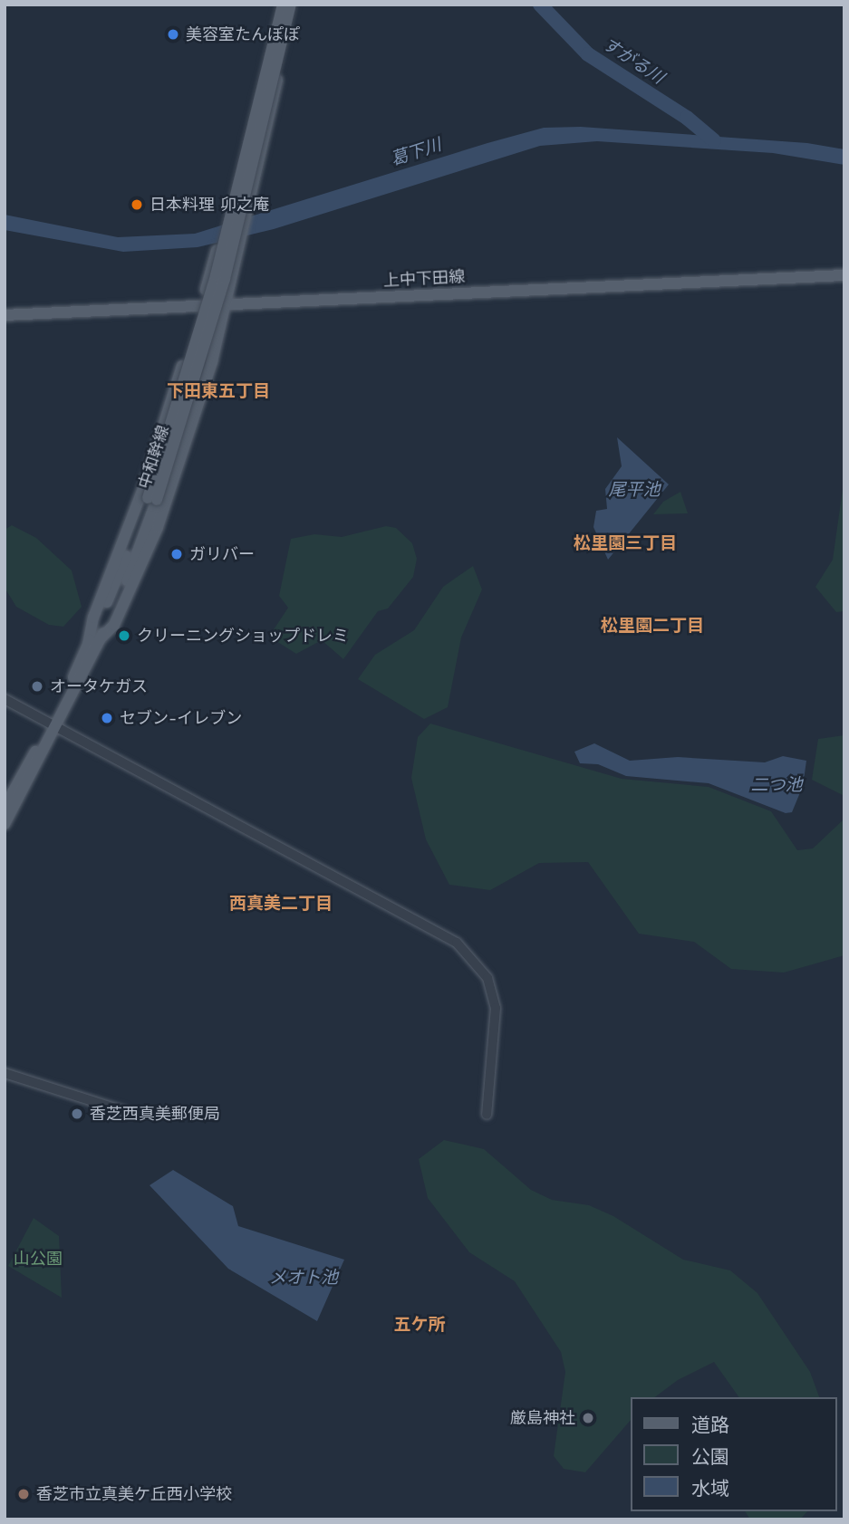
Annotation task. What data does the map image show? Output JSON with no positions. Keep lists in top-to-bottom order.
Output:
{
  "streets": {
    "main road": ["上中下田線", "中和幹線"]
  },
  "districts": [
    "下田東五丁目",
    "松里園三丁目",
    "松里園二丁目",
    "西真美二丁目",
    "五ケ所"
  ],
  "water": [
    "すがる川",
    "葛下川",
    "尾平池",
    "二つ池",
    "メオト池"
  ],
  "parks": ["山公園"],
  "places": [
    "美容室たんぽぽ",
    "日本料理 卯之庵",
    "ガリバー",
    "クリーニングショップドレミ",
    "オータケガス",
    "セブン-イレブン",
    "香芝西真美郵便局",
    "厳島神社",
    "香芝市立真美ケ丘西小学校"
  ],
  "legend": ["道路", "公園", "水域"]
}
